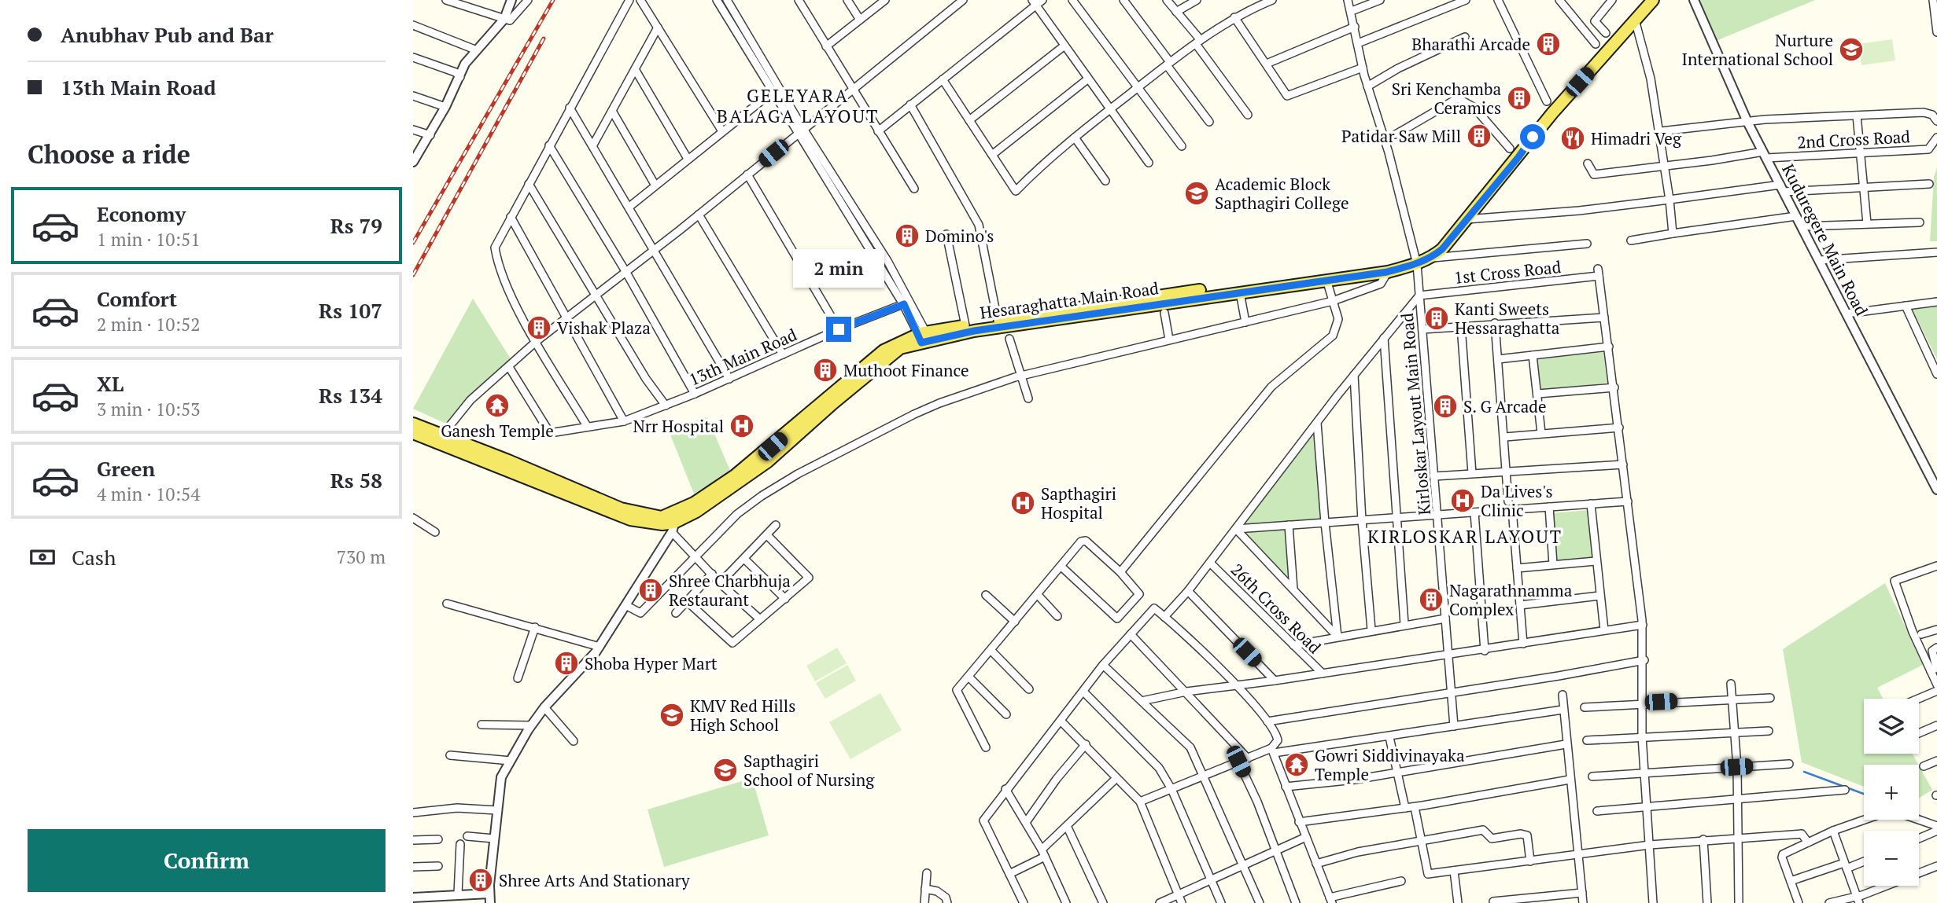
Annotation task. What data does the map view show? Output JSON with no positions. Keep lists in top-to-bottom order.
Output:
{
  "streets": {
    "main road": ["Hesaraghatta Main Road"],
    "street": [
      "2nd Cross Road",
      "Kuduregere Main Road",
      "1st Cross Road",
      "13th Main Road",
      "Kirloskar Layout Main Road",
      "26th Cross Road"
    ]
  },
  "crossings": [
    ["2nd Cross Road", "Kuduregere Main Road"],
    ["1st Cross Road", "Kirloskar Layout Main Road"]
  ],
  "districts": ["GELEYARA BALAGA LAYOUT", "KIRLOSKAR LAYOUT"],
  "places": {
    "building": [
      "Bharathi Arcade",
      "Sri Kenchamba Ceramics",
      "Patidar Saw Mill",
      "Domino's",
      "Kanti Sweets Hessaraghatta",
      "Vishak Plaza",
      "Muthoot Finance",
      "S. G Arcade",
      "Shree Charbhuja Restaurant",
      "Nagarathnamma Complex",
      "Shoba Hyper Mart",
      "Shree Arts And Stationary"
    ],
    "school or university": [
      "Nurture International School",
      "Academic Block Sapthagiri College",
      "KMV Red Hills High School",
      "Sapthagiri School of Nursing"
    ],
    "restaurant": ["Himadri Veg"],
    "temple": ["Ganesh Temple", "Gowri Siddivinayaka Temple"],
    "hospital": ["Nrr Hospital", "Da Lives's Clinic", "Sapthagiri Hospital"]
  },
  "page": {
    "banner": ["Anubhav Pub and Bar", "13th Main Road"],
    "heading": "Choose a ride",
    "list": [
      {
        "name": "Economy",
        "note": "1 min · 10:51",
        "value": "Rs 79"
      },
      {
        "name": "Comfort",
        "note": "2 min · 10:52",
        "value": "Rs 107"
      },
      {
        "name": "XL",
        "note": "3 min · 10:53",
        "value": "Rs 134"
      },
      {
        "name": "Green",
        "note": "4 min · 10:54",
        "value": "Rs 58"
      }
    ],
    "bubble": "2 min",
    "pay": ["Cash", "730 m"],
    "map_buttons": ["+", "−"],
    "buttons": "Confirm"
  }
}
